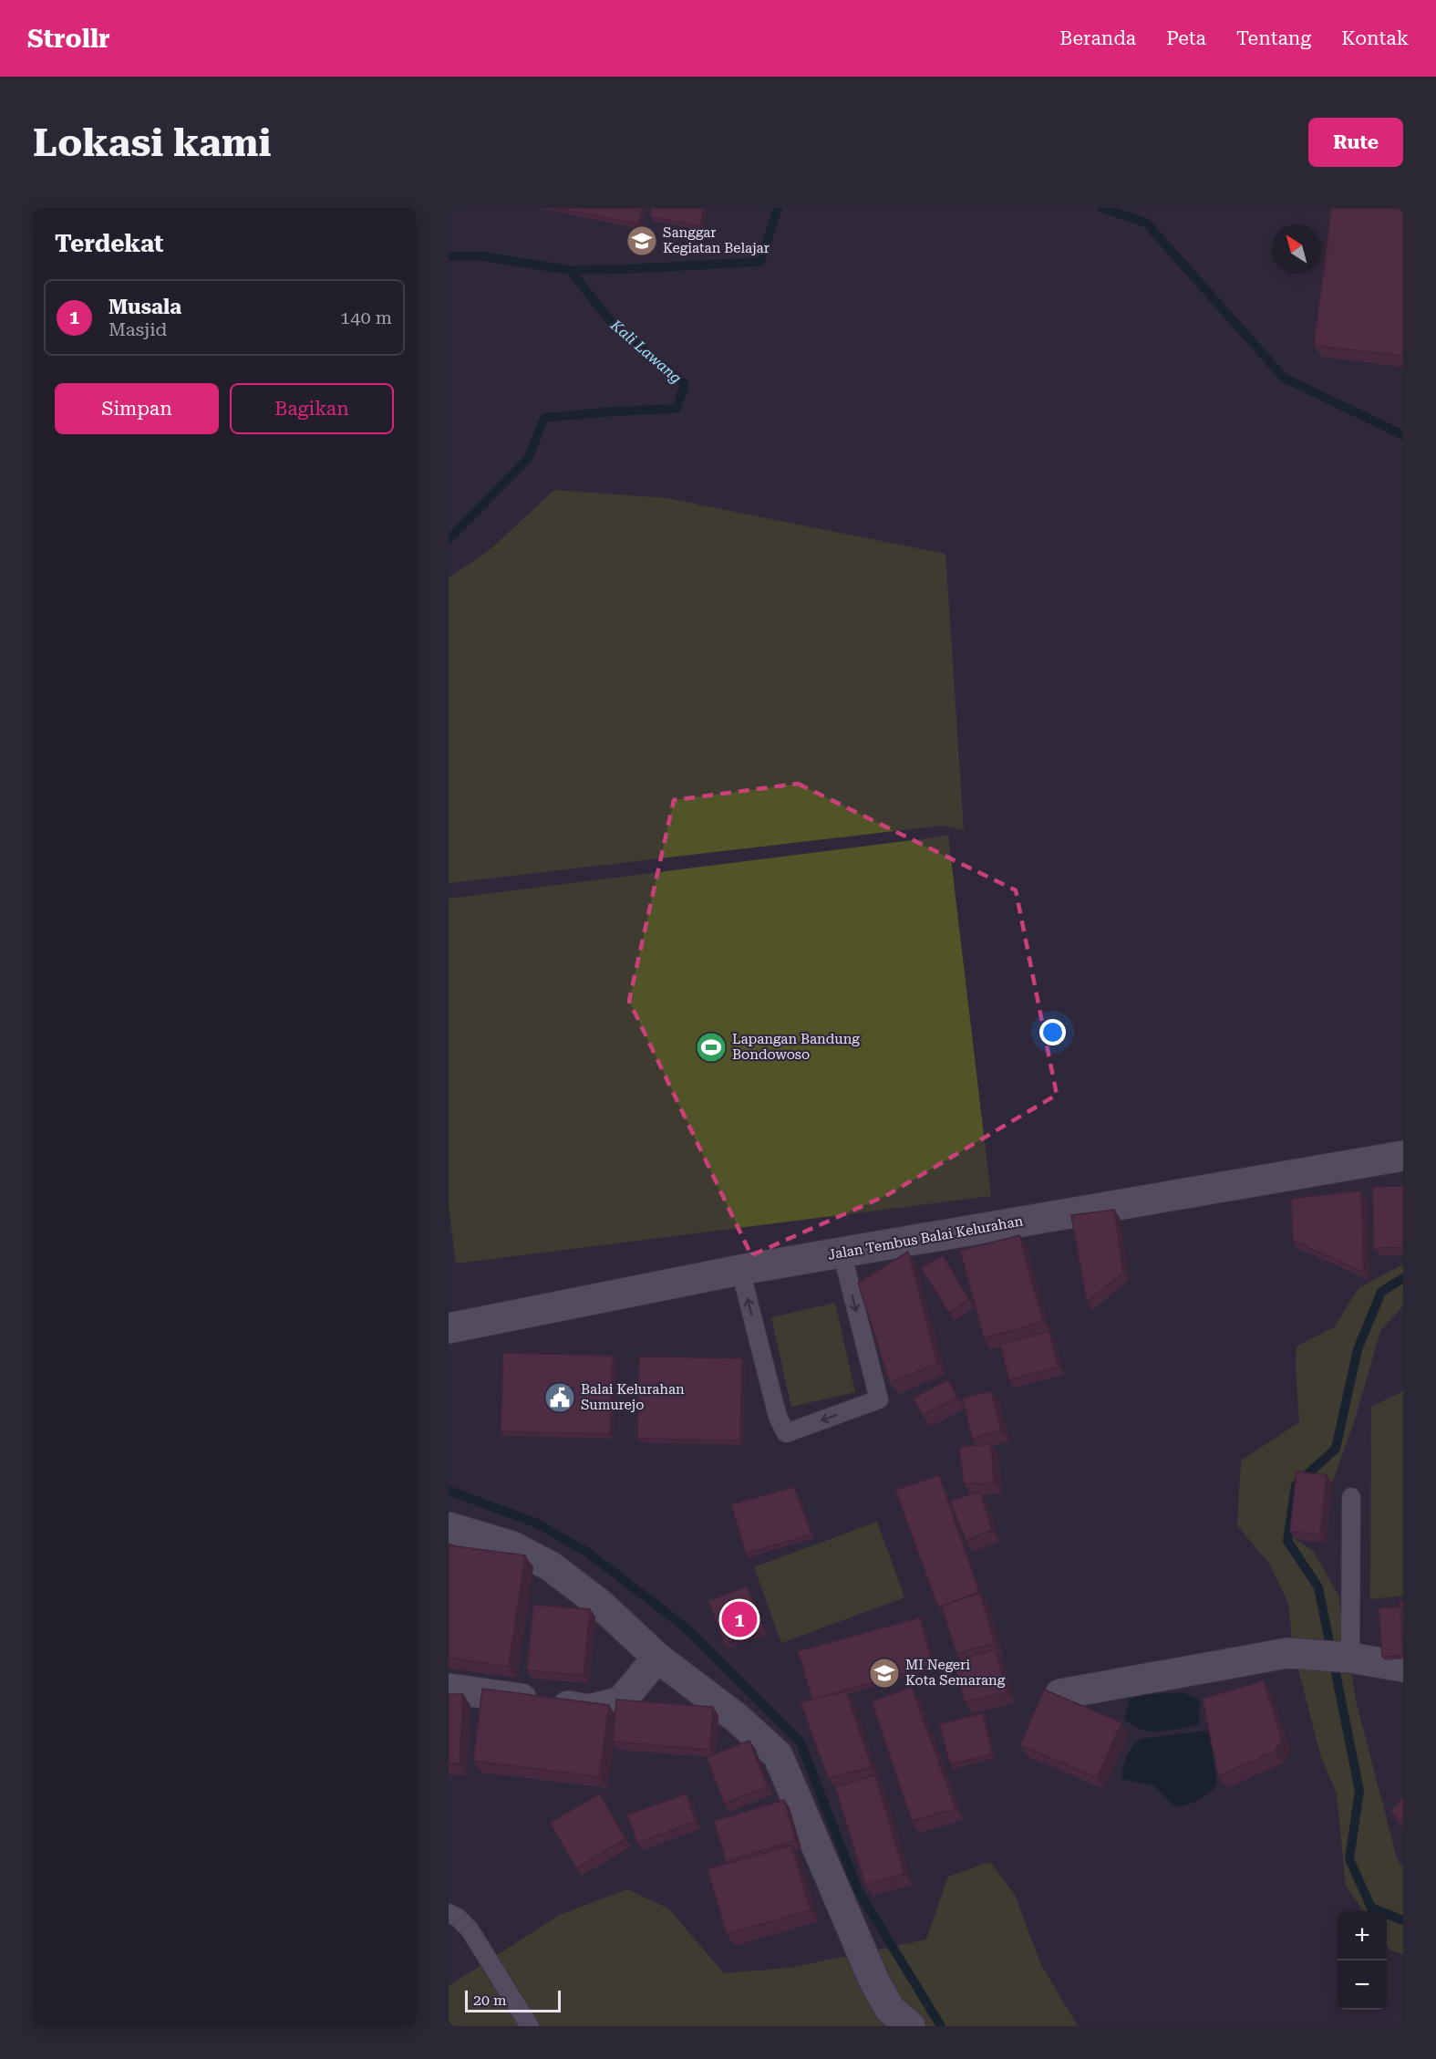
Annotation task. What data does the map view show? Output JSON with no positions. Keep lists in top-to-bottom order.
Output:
{
  "streets": {
    "street": ["Jalan Tembus Balai Kelurahan"]
  },
  "water": ["Kali Lawang"],
  "places": {
    "school or university": ["Sanggar Kegiatan Belajar", "MI Negeri Kota Semarang"],
    "sports": ["Lapangan Bandung Bondowoso"],
    "public building": ["Balai Kelurahan Sumurejo"]
  },
  "scale_bar": "20 m",
  "north": "top left",
  "page": {
    "header": "Strollr",
    "nav": [
      "Beranda",
      "Peta",
      "Tentang",
      "Kontak"
    ],
    "buttons": [
      "Rute",
      ["Simpan", "Bagikan"]
    ],
    "title": "Lokasi kami",
    "heading": "Terdekat",
    "list": [
      {
        "mark": "1",
        "name": "Musala",
        "note": "Masjid",
        "value": "140 m"
      }
    ],
    "pins": "1",
    "map_buttons": ["+", "−"],
    "scale": "20 m"
  }
}
